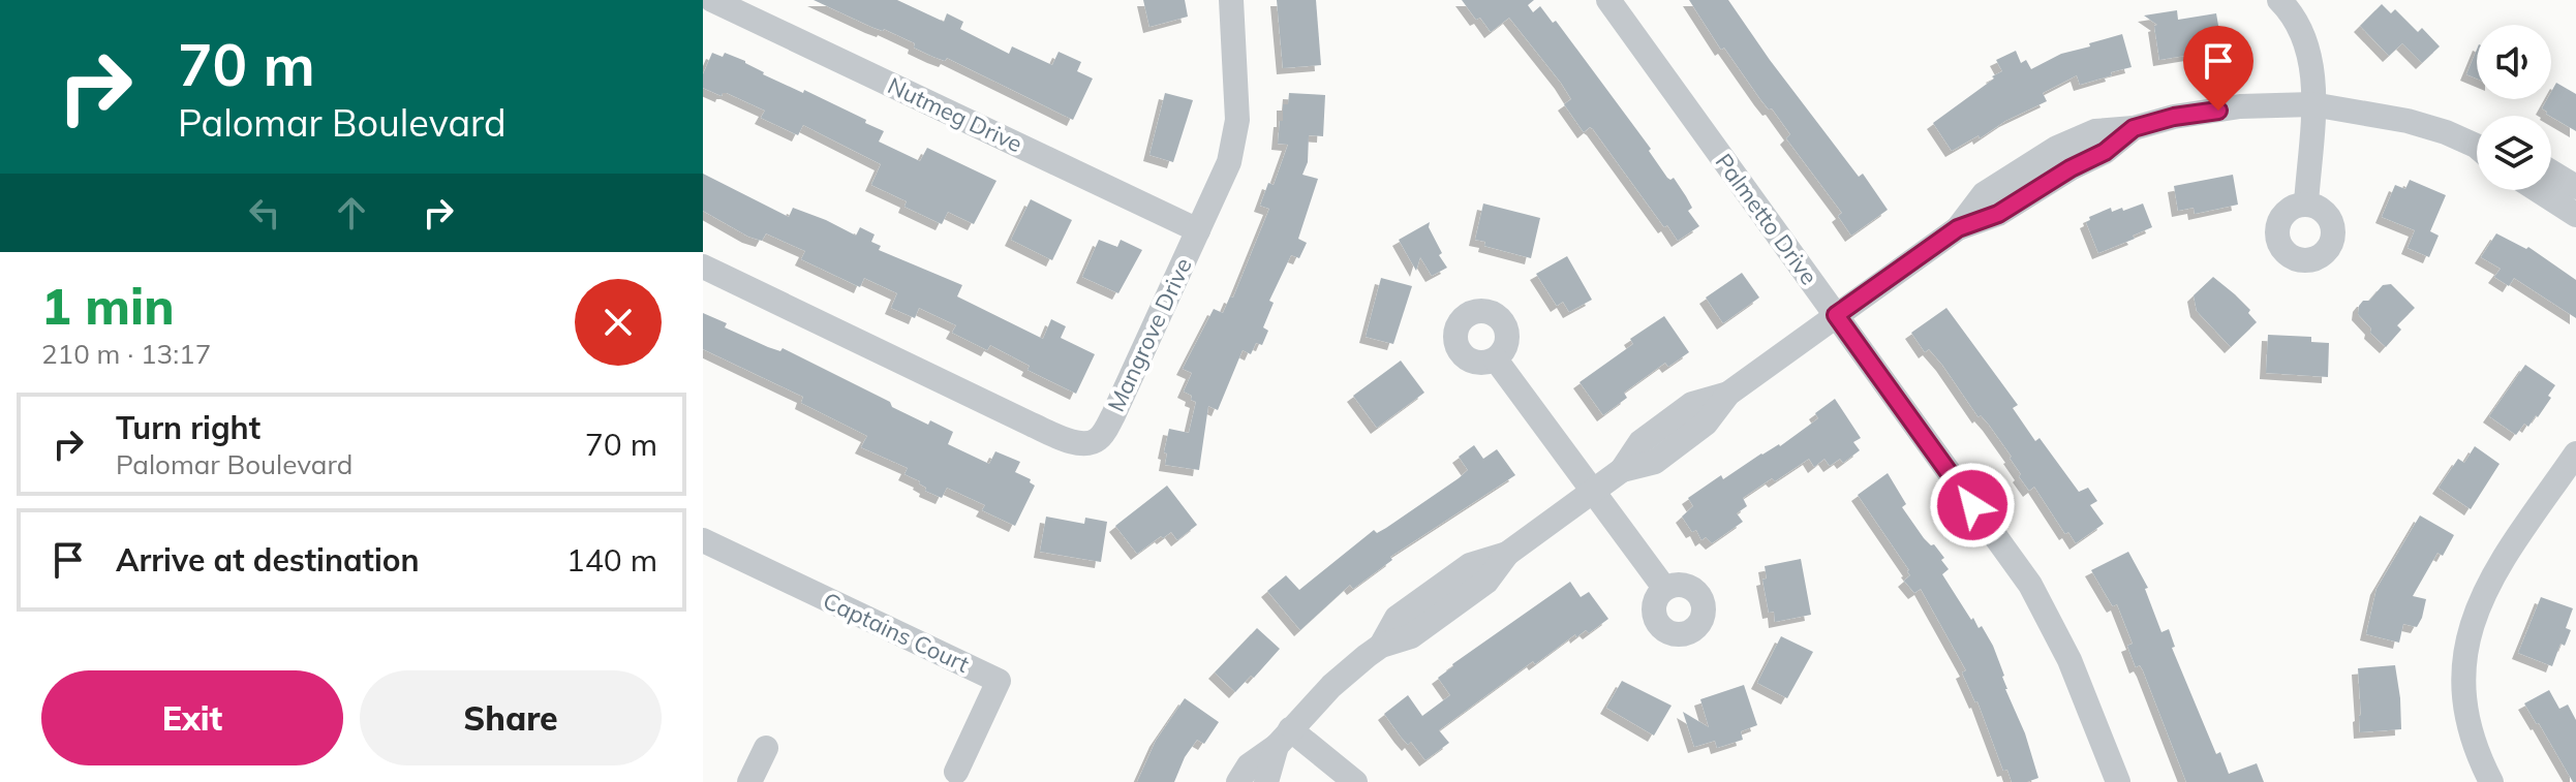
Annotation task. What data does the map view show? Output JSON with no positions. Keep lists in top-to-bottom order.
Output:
{
  "streets": {
    "street": [
      "Nutmeg Drive",
      "Palmetto Drive",
      "Mangrove Drive",
      "Captains Court"
    ]
  },
  "crossings": [
    ["Nutmeg Drive", "Mangrove Drive"]
  ],
  "page": {
    "turn": ["70 m", "Palomar Boulevard"],
    "heading": ["1 min", "210 m · 13:17"],
    "list": [
      {
        "name": "Turn right",
        "note": "Palomar Boulevard",
        "value": "70 m"
      },
      {
        "name": "Arrive at destination",
        "value": "140 m"
      }
    ],
    "buttons": ["Exit", "Share"]
  }
}
